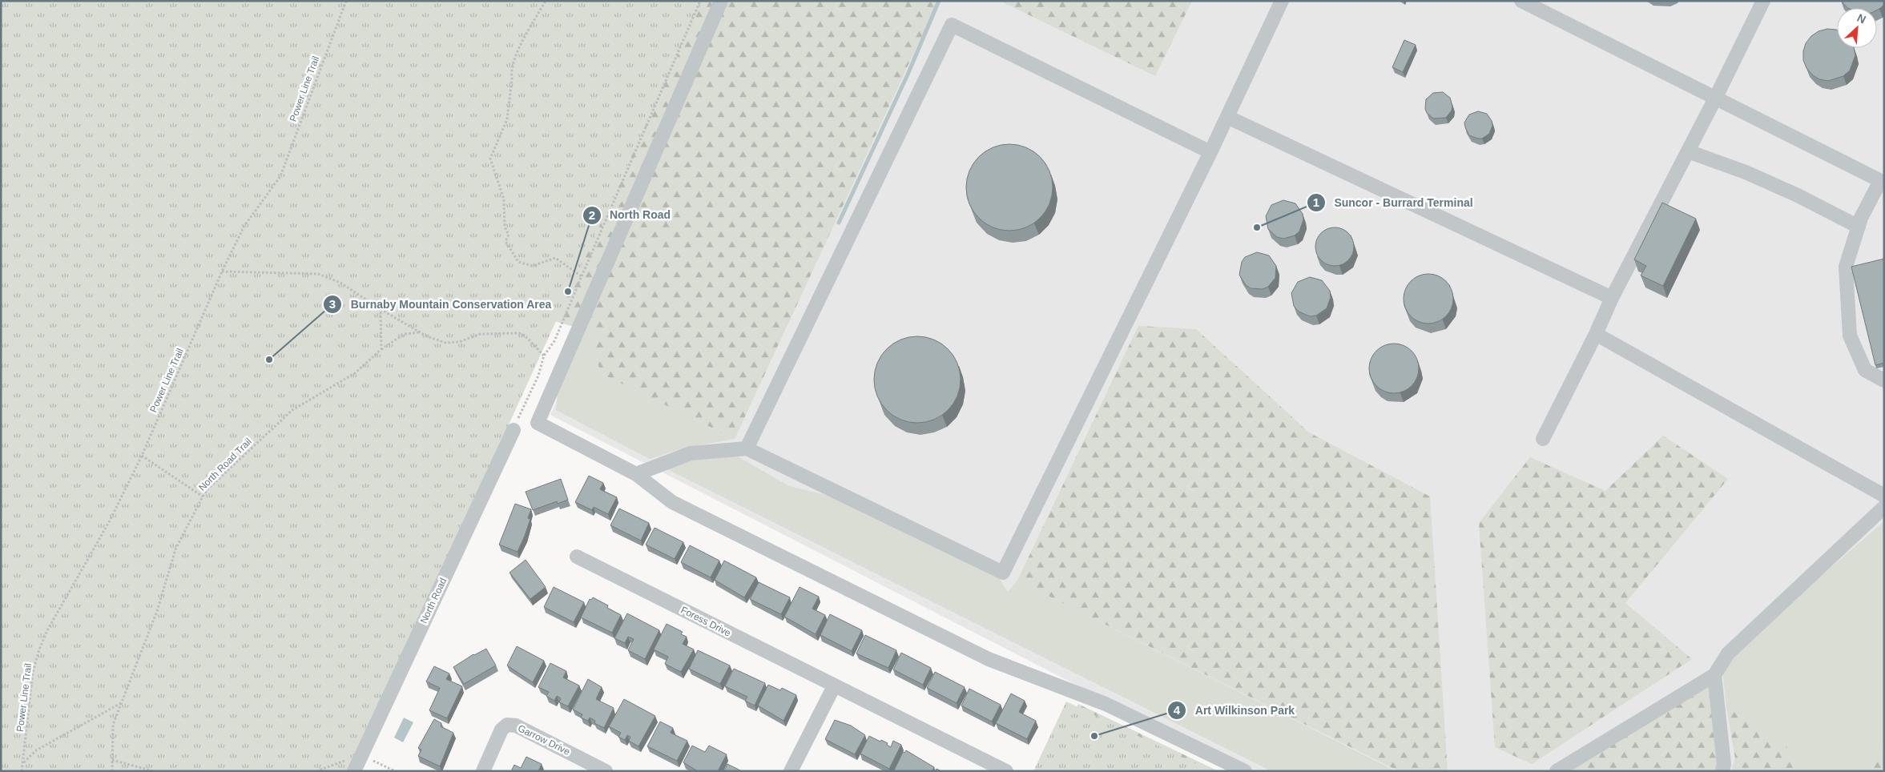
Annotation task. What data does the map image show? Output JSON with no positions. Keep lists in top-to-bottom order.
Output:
{
  "streets": {
    "street": ["North Road", "Foress Drive", "Garrow Drive"],
    "path": ["Power Line Trail", "North Road Trail"]
  },
  "places": [
    "Suncor - Burrard Terminal",
    "North Road",
    "Burnaby Mountain Conservation Area",
    "Art Wilkinson Park"
  ],
  "north": "top right"
}
